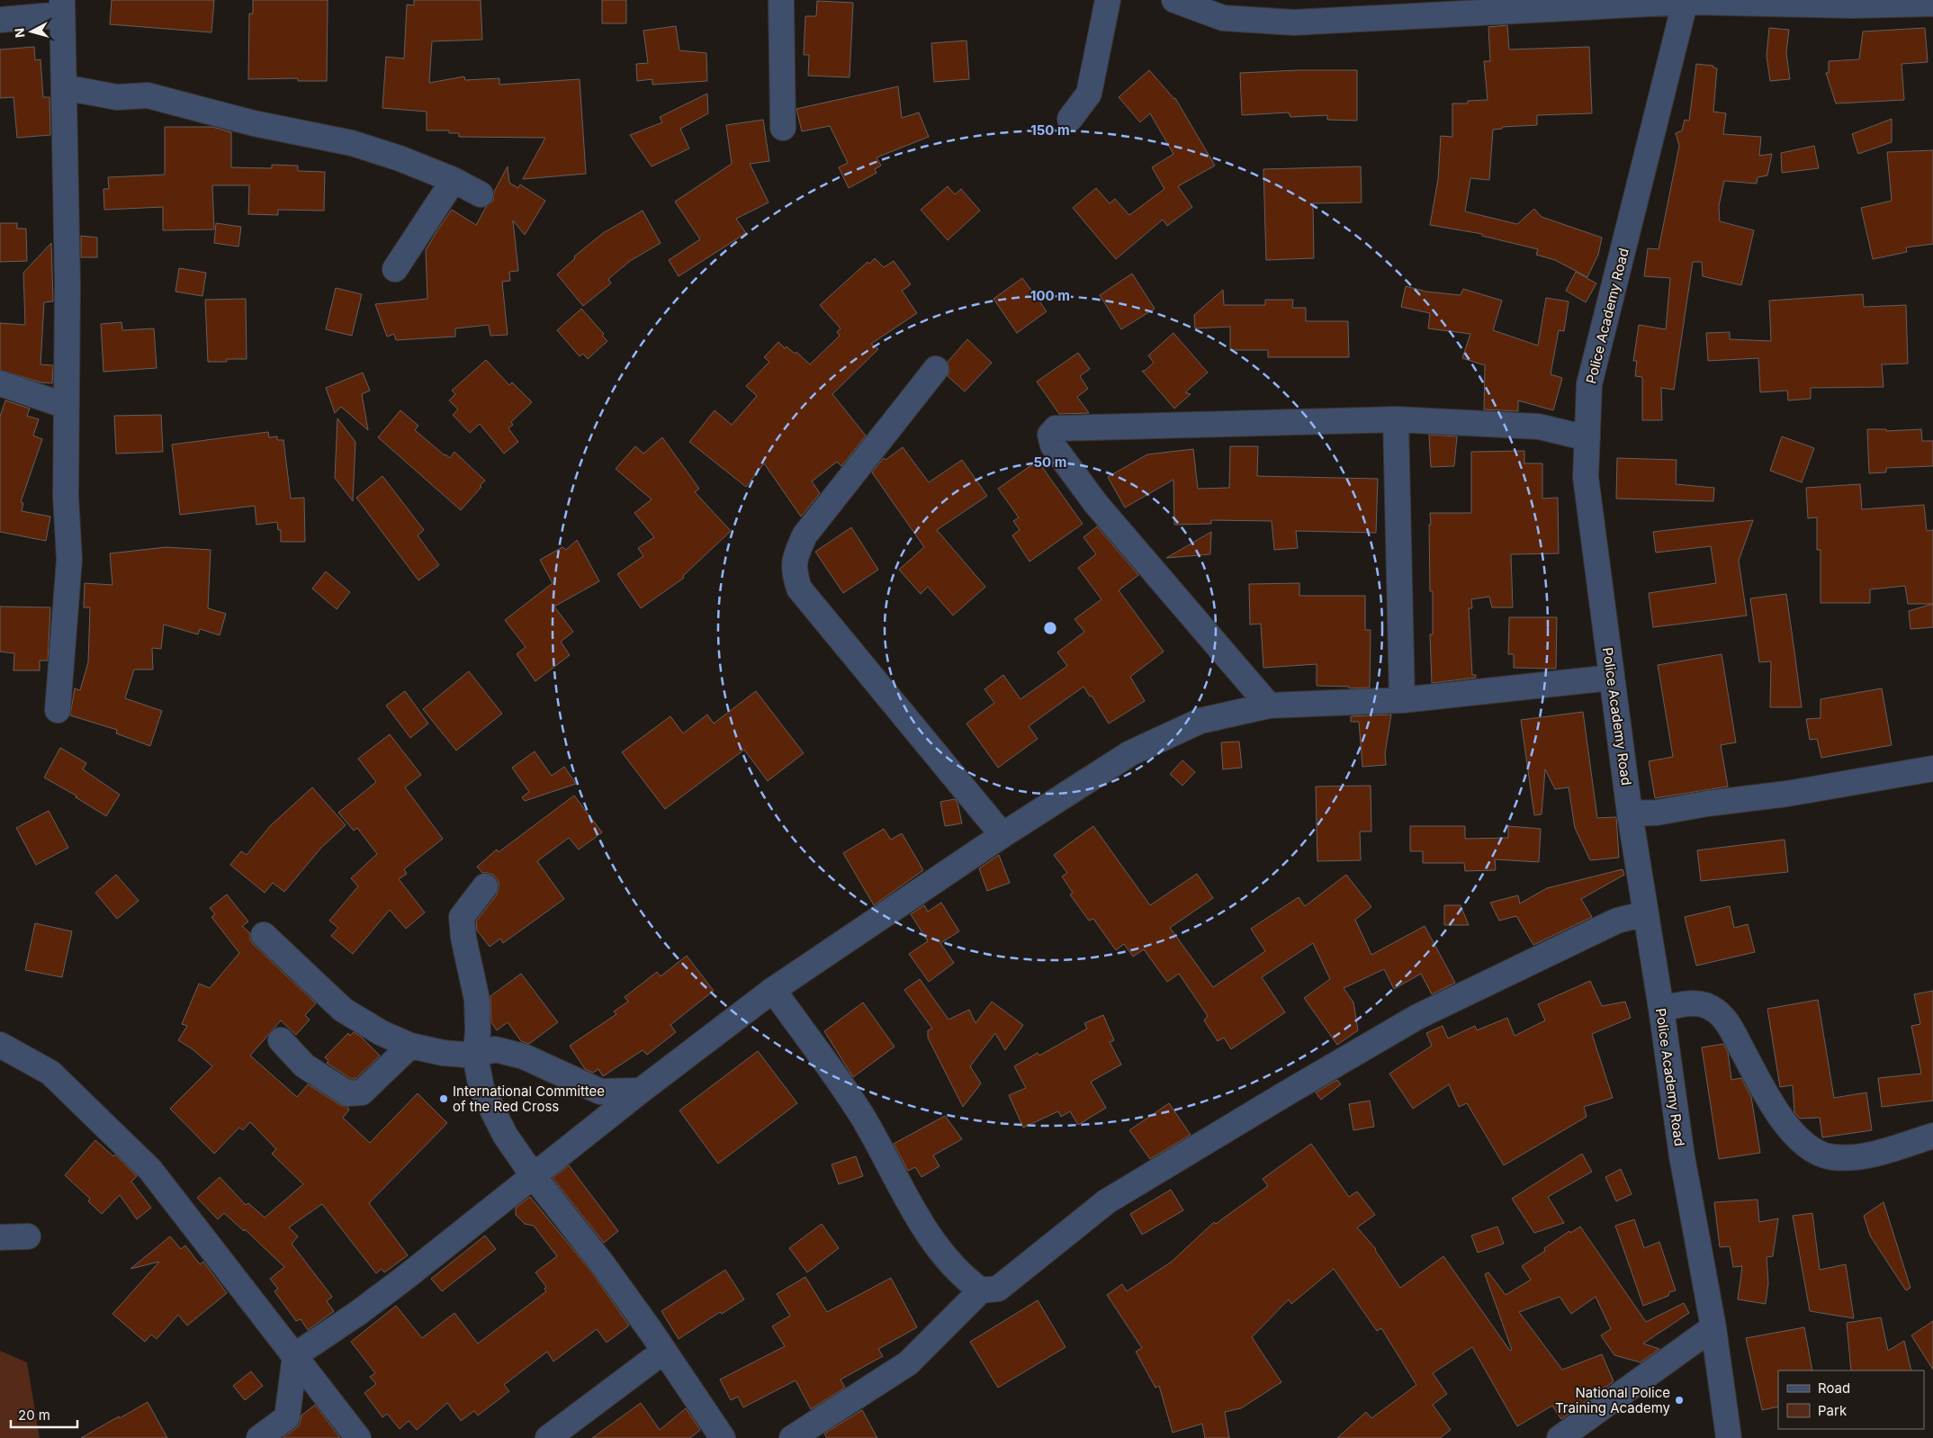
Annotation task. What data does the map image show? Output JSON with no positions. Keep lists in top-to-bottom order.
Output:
{
  "streets": {
    "street": ["Police Academy Road"]
  },
  "places": ["International Committee of the Red Cross", "National Police Training Academy"],
  "legend": ["Road", "Park"],
  "scale_bar": "20 m",
  "north": "left",
  "rings": ["150 m", "100 m", "50 m"]
}
